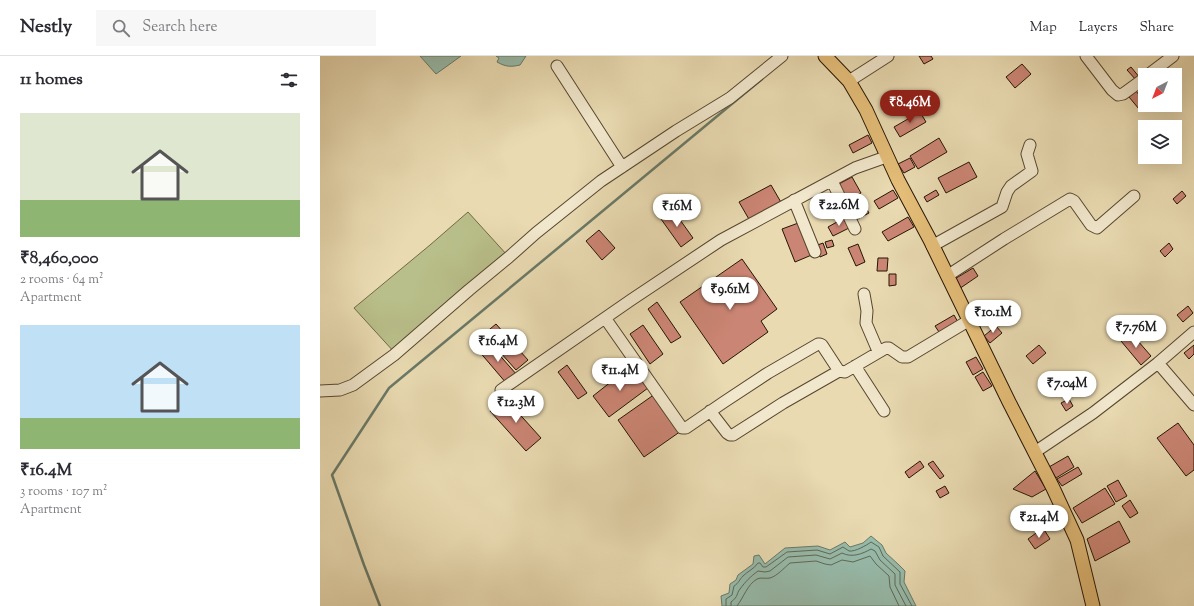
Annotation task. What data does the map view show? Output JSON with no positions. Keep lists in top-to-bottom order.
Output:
{
  "north": "bottom left",
  "page": {
    "header": "Nestly",
    "search": "Search here",
    "nav": ["Map", "Layers", "Share"],
    "heading": "11 homes",
    "price": [
      "₹8.46M",
      "₹22.6M",
      "₹16M",
      "₹9.61M",
      "₹10.1M",
      "₹7.76M",
      "₹16.4M",
      "₹11.4M",
      "₹7.04M",
      "₹12.3M",
      "₹21.4M"
    ],
    "list": [
      {
        "name": "₹8,460,000",
        "note": "2 rooms · 64 m² · Apartment"
      },
      {
        "name": "₹16.4M",
        "note": "3 rooms · 107 m² · Apartment"
      }
    ]
  }
}
